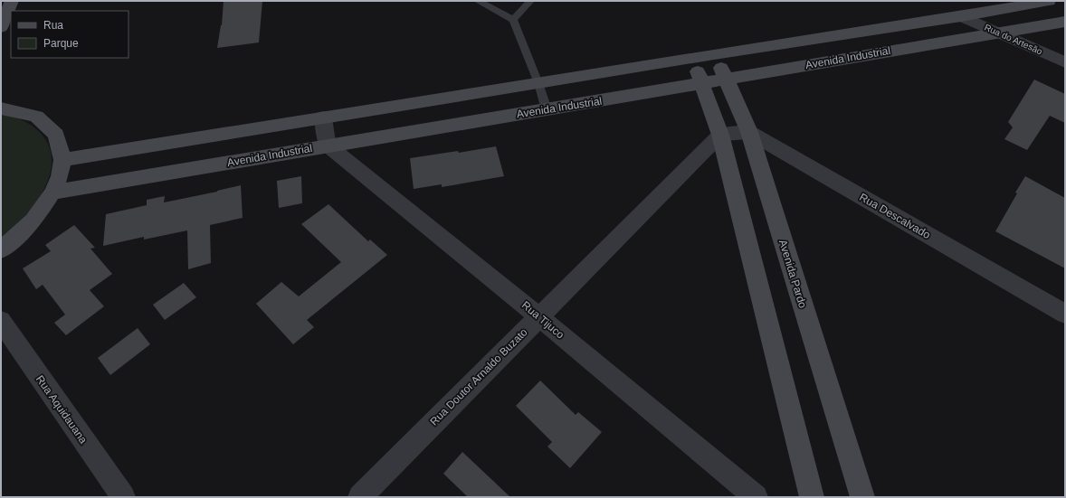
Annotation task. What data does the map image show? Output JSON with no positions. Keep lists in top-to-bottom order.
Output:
{
  "streets": {
    "street": [
      "Rua do Artesão",
      "Avenida Industrial",
      "Rua Descalvado",
      "Avenida Pardo",
      "Rua Tijuco",
      "Rua Doutor Arnaldo Buzato",
      "Rua Aquidauana"
    ]
  },
  "crossings": [
    ["Rua do Artesão", "Avenida Industrial"],
    ["Avenida Industrial", "Avenida Pardo"],
    ["Avenida Industrial", "Rua Tijuco"],
    ["Rua Descalvado", "Avenida Pardo"],
    ["Rua Tijuco", "Rua Doutor Arnaldo Buzato"]
  ],
  "legend": ["Rua", "Parque"]
}
